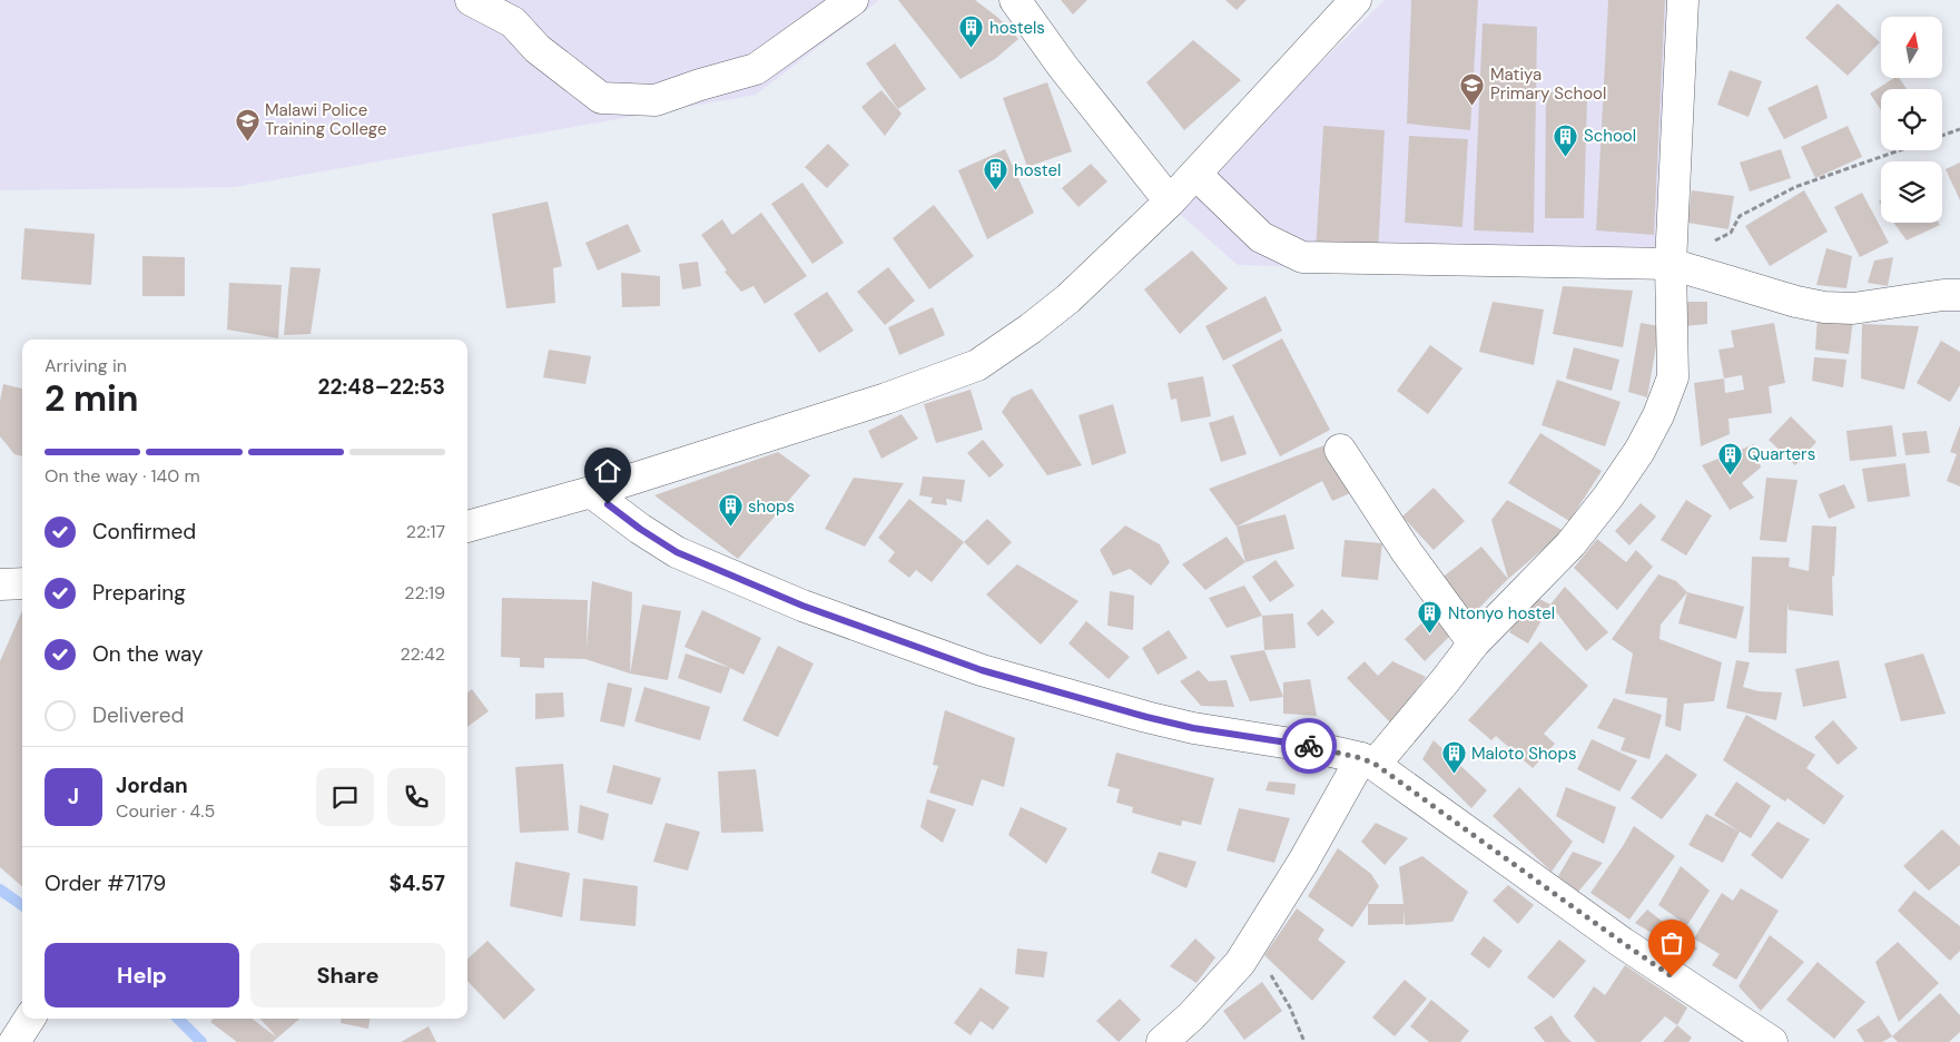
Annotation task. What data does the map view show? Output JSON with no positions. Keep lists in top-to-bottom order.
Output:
{
  "places": {
    "building": [
      "hostels",
      "School",
      "hostel",
      "Quarters",
      "shops",
      "Ntonyo hostel",
      "Maloto Shops"
    ],
    "school or university": ["Matiya Primary School", "Malawi Police Training College"]
  },
  "north": "top",
  "page": {
    "heading": ["2 min", "Arriving in", "22:48–22:53"],
    "panel": [
      "Jordan",
      "Courier · 4.5",
      "Order #7179",
      "$4.57"
    ],
    "bar": "On the way · 140 m",
    "list": [
      ["Confirmed", "22:17"],
      ["Preparing", "22:19"],
      ["On the way", "22:42"],
      "Delivered"
    ],
    "round": "J",
    "buttons": ["Help", "Share"]
  }
}
